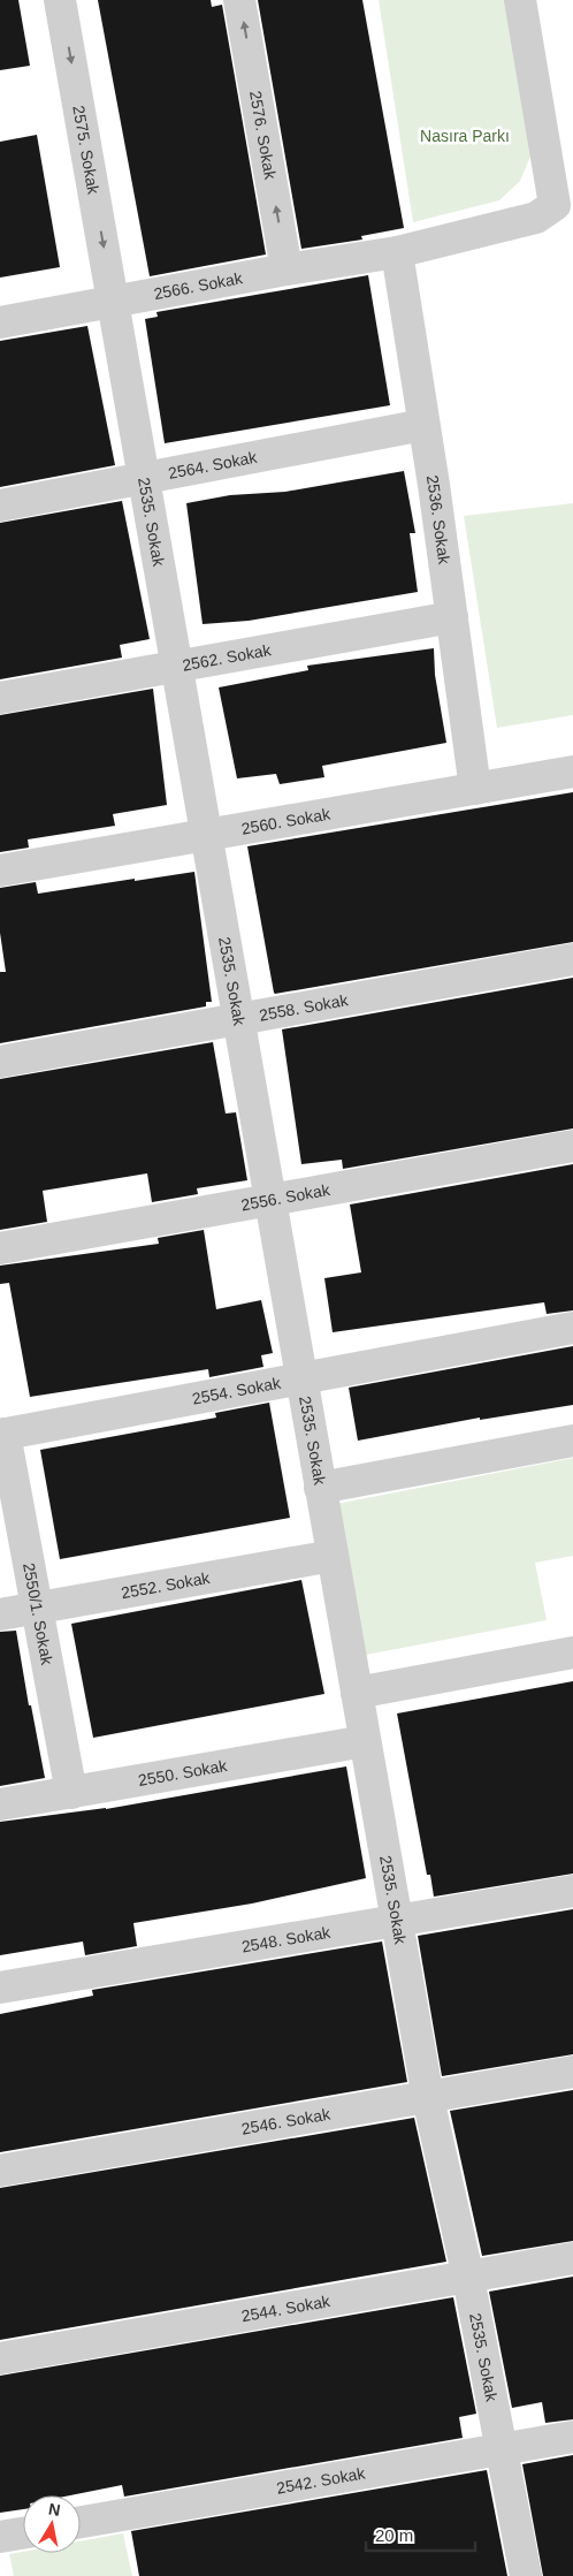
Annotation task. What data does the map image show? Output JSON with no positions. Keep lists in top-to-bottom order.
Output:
{
  "streets": {
    "street": [
      "2576. Sokak",
      "2575. Sokak",
      "2566. Sokak",
      "2564. Sokak",
      "2536. Sokak",
      "2535. Sokak",
      "2562. Sokak",
      "2560. Sokak",
      "2558. Sokak",
      "2556. Sokak",
      "2554. Sokak",
      "2552. Sokak",
      "2550/1. Sokak",
      "2550. Sokak",
      "2548. Sokak",
      "2546. Sokak",
      "2544. Sokak",
      "2542. Sokak"
    ]
  },
  "crossings": [
    ["2576. Sokak", "2566. Sokak"],
    ["2575. Sokak", "2566. Sokak"],
    ["2575. Sokak", "2535. Sokak"],
    ["2566. Sokak", "2536. Sokak"],
    ["2566. Sokak", "2535. Sokak"],
    ["2564. Sokak", "2536. Sokak"],
    ["2564. Sokak", "2535. Sokak"],
    ["2536. Sokak", "2562. Sokak"],
    ["2536. Sokak", "2560. Sokak"],
    ["2535. Sokak", "2562. Sokak"],
    ["2535. Sokak", "2560. Sokak"],
    ["2535. Sokak", "2558. Sokak"],
    ["2535. Sokak", "2556. Sokak"],
    ["2535. Sokak", "2554. Sokak"],
    ["2535. Sokak", "2552. Sokak"],
    ["2535. Sokak", "2550. Sokak"],
    ["2535. Sokak", "2548. Sokak"],
    ["2535. Sokak", "2546. Sokak"],
    ["2535. Sokak", "2544. Sokak"],
    ["2535. Sokak", "2542. Sokak"],
    ["2554. Sokak", "2550/1. Sokak"],
    ["2552. Sokak", "2550/1. Sokak"],
    ["2550/1. Sokak", "2550. Sokak"]
  ],
  "one_way": ["2576. Sokak", "2575. Sokak"],
  "parks": ["Nasıra Parkı"],
  "scale_bar": "20 m",
  "north": "top"
}
